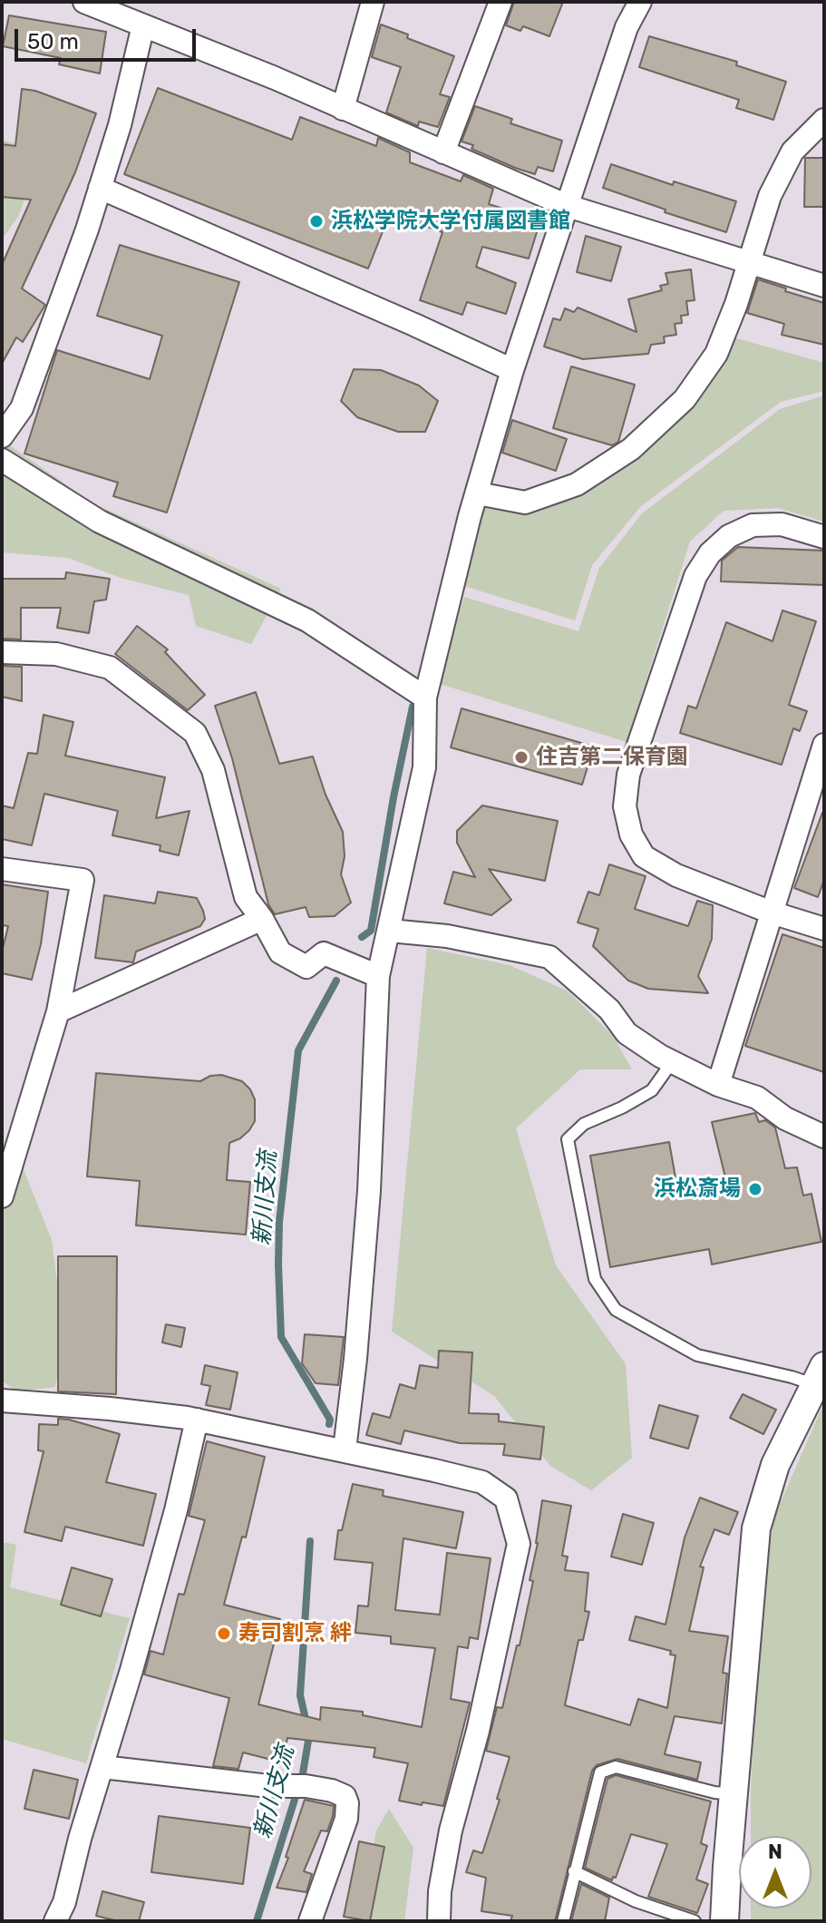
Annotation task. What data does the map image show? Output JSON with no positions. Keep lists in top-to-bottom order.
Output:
{
  "water": ["新川支流"],
  "places": [
    "浜松学院大学付属図書館",
    "住吉第二保育園",
    "浜松斎場",
    "寿司割烹 絆"
  ],
  "scale_bar": "50 m",
  "north": "top"
}
